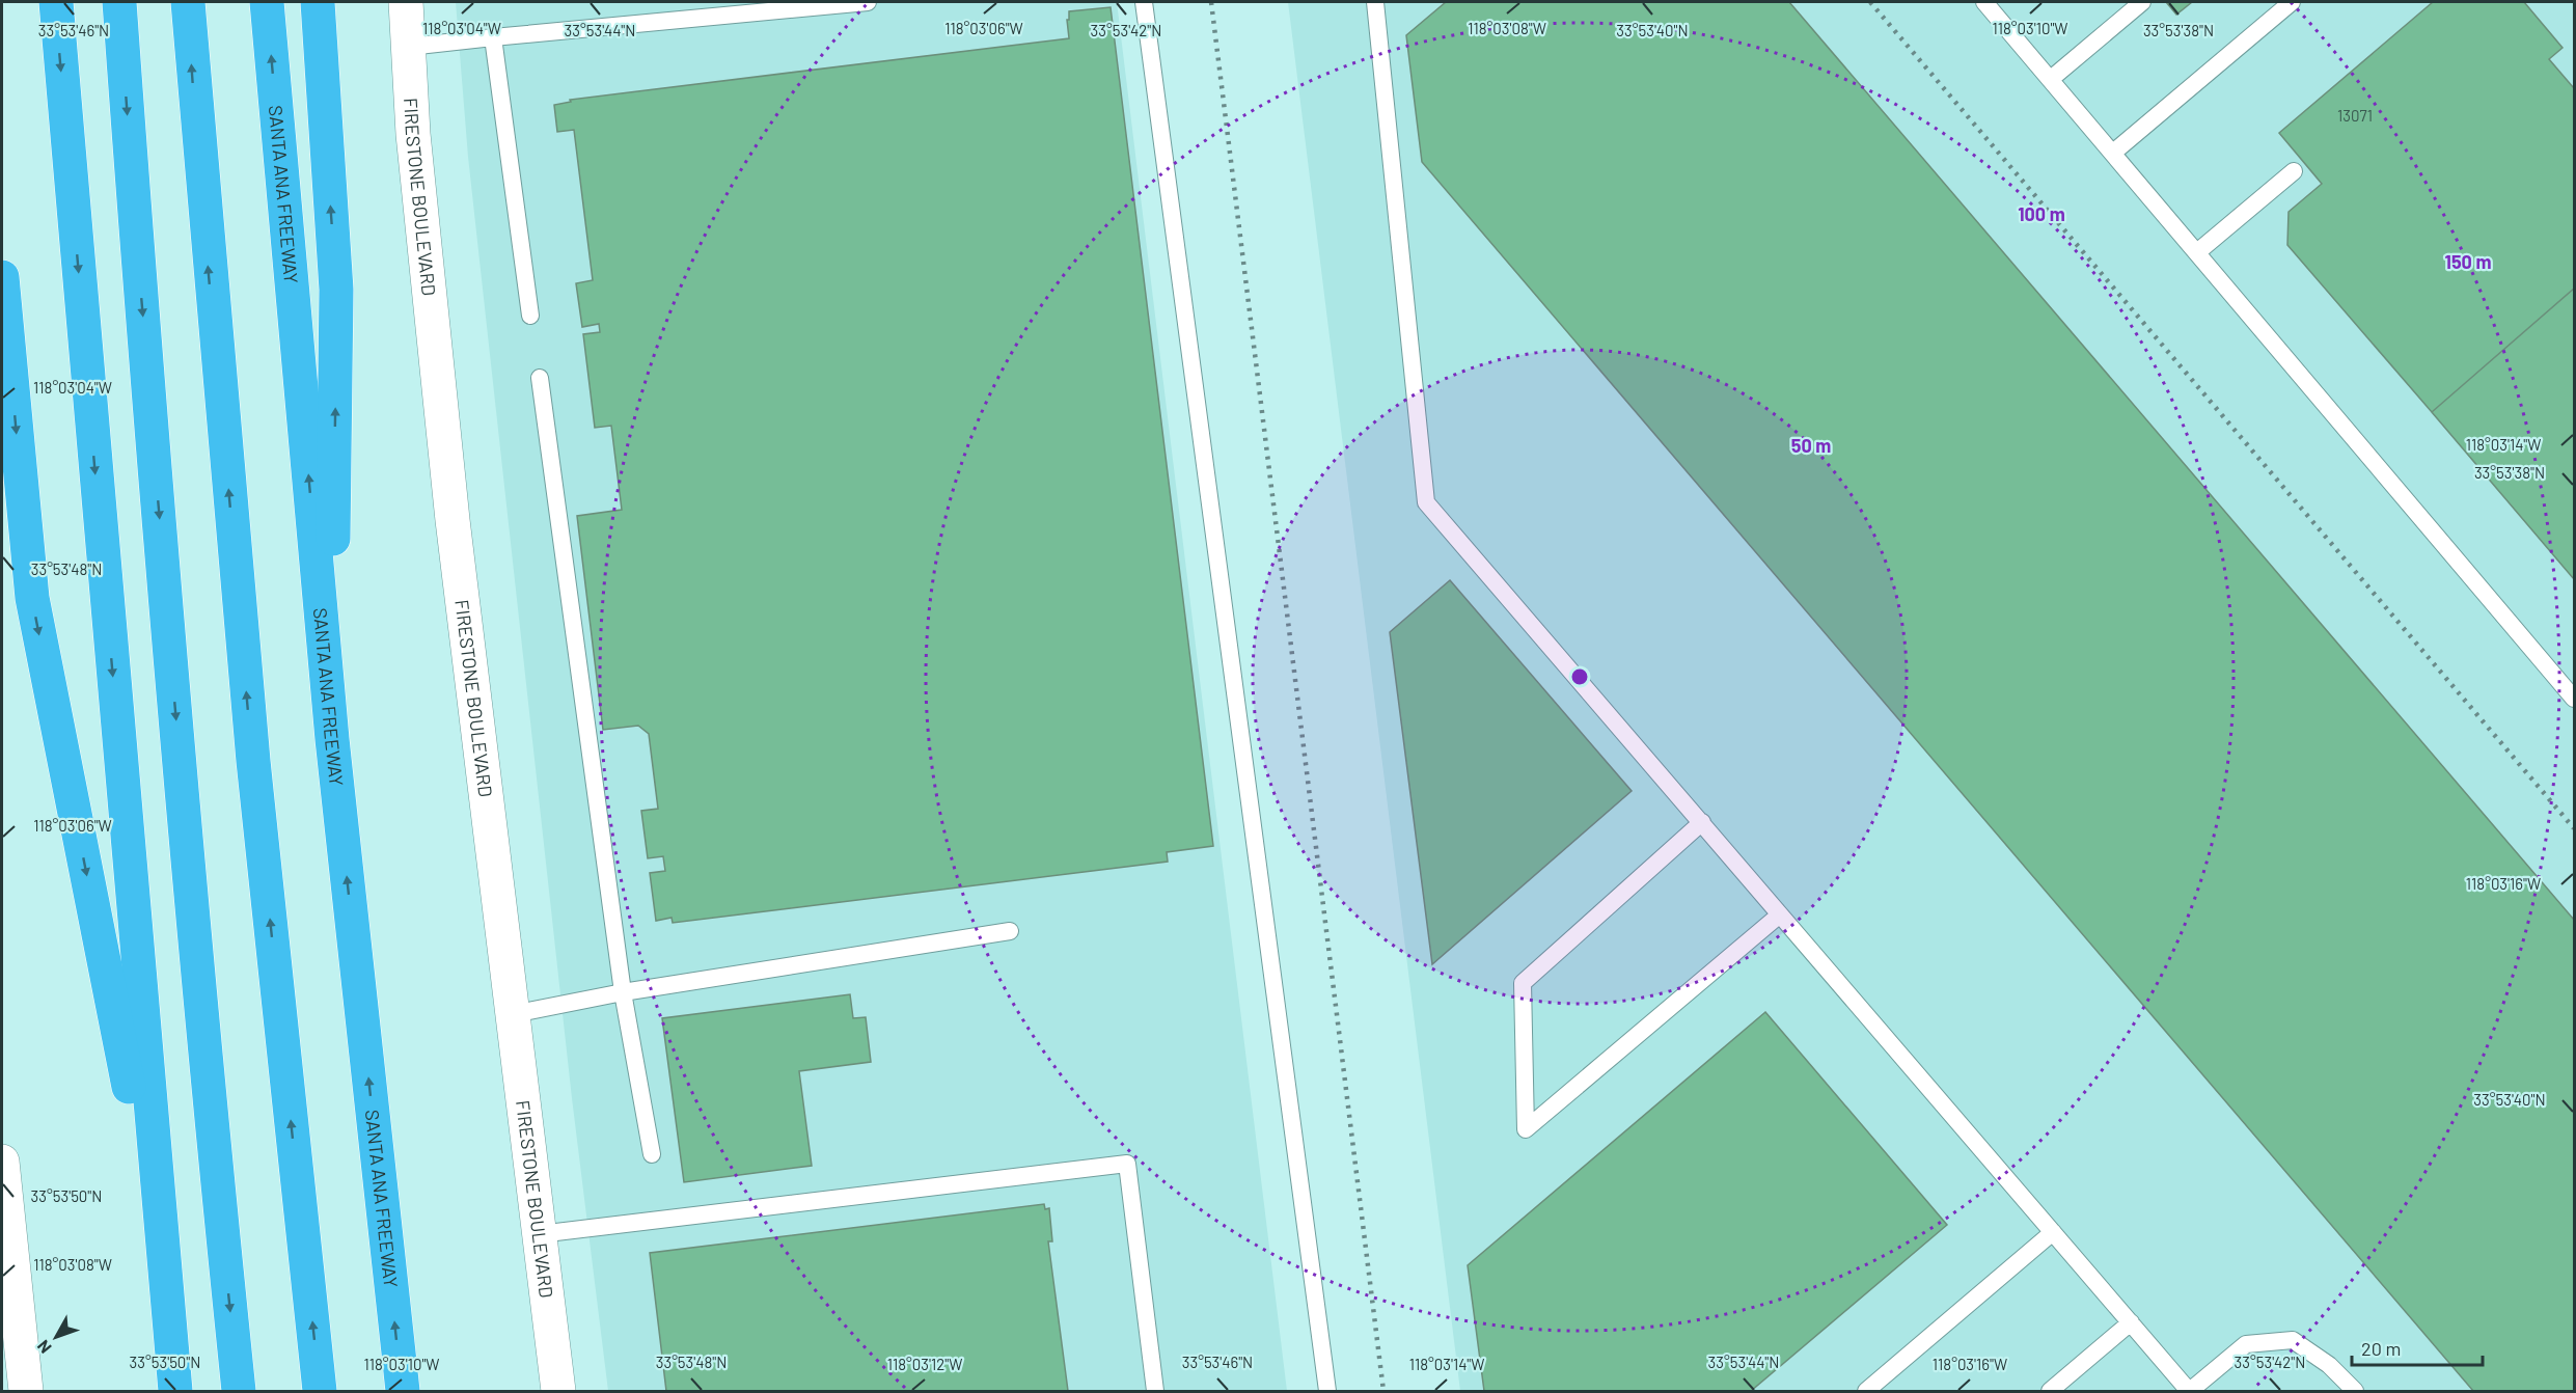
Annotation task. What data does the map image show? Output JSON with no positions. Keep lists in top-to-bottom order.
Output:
{
  "streets": {
    "highway": ["SANTA ANA FREEWAY"],
    "street": ["FIRESTONE BOULEVARD"]
  },
  "house_numbers": ["13071"],
  "scale_bar": "20 m",
  "north": "bottom left",
  "coordinates": [
    "118°03'04\"W",
    "118°03'06\"W",
    "118°03'08\"W",
    "118°03'10\"W",
    "33°53'46\"N",
    "33°53'44\"N",
    "33°53'42\"N",
    "33°53'40\"N",
    "33°53'38\"N",
    "118°03'14\"W",
    "33°53'48\"N",
    "118°03'16\"W",
    "33°53'50\"N",
    "118°03'12\"W"
  ],
  "rings": ["100 m", "150 m", "50 m"]
}
